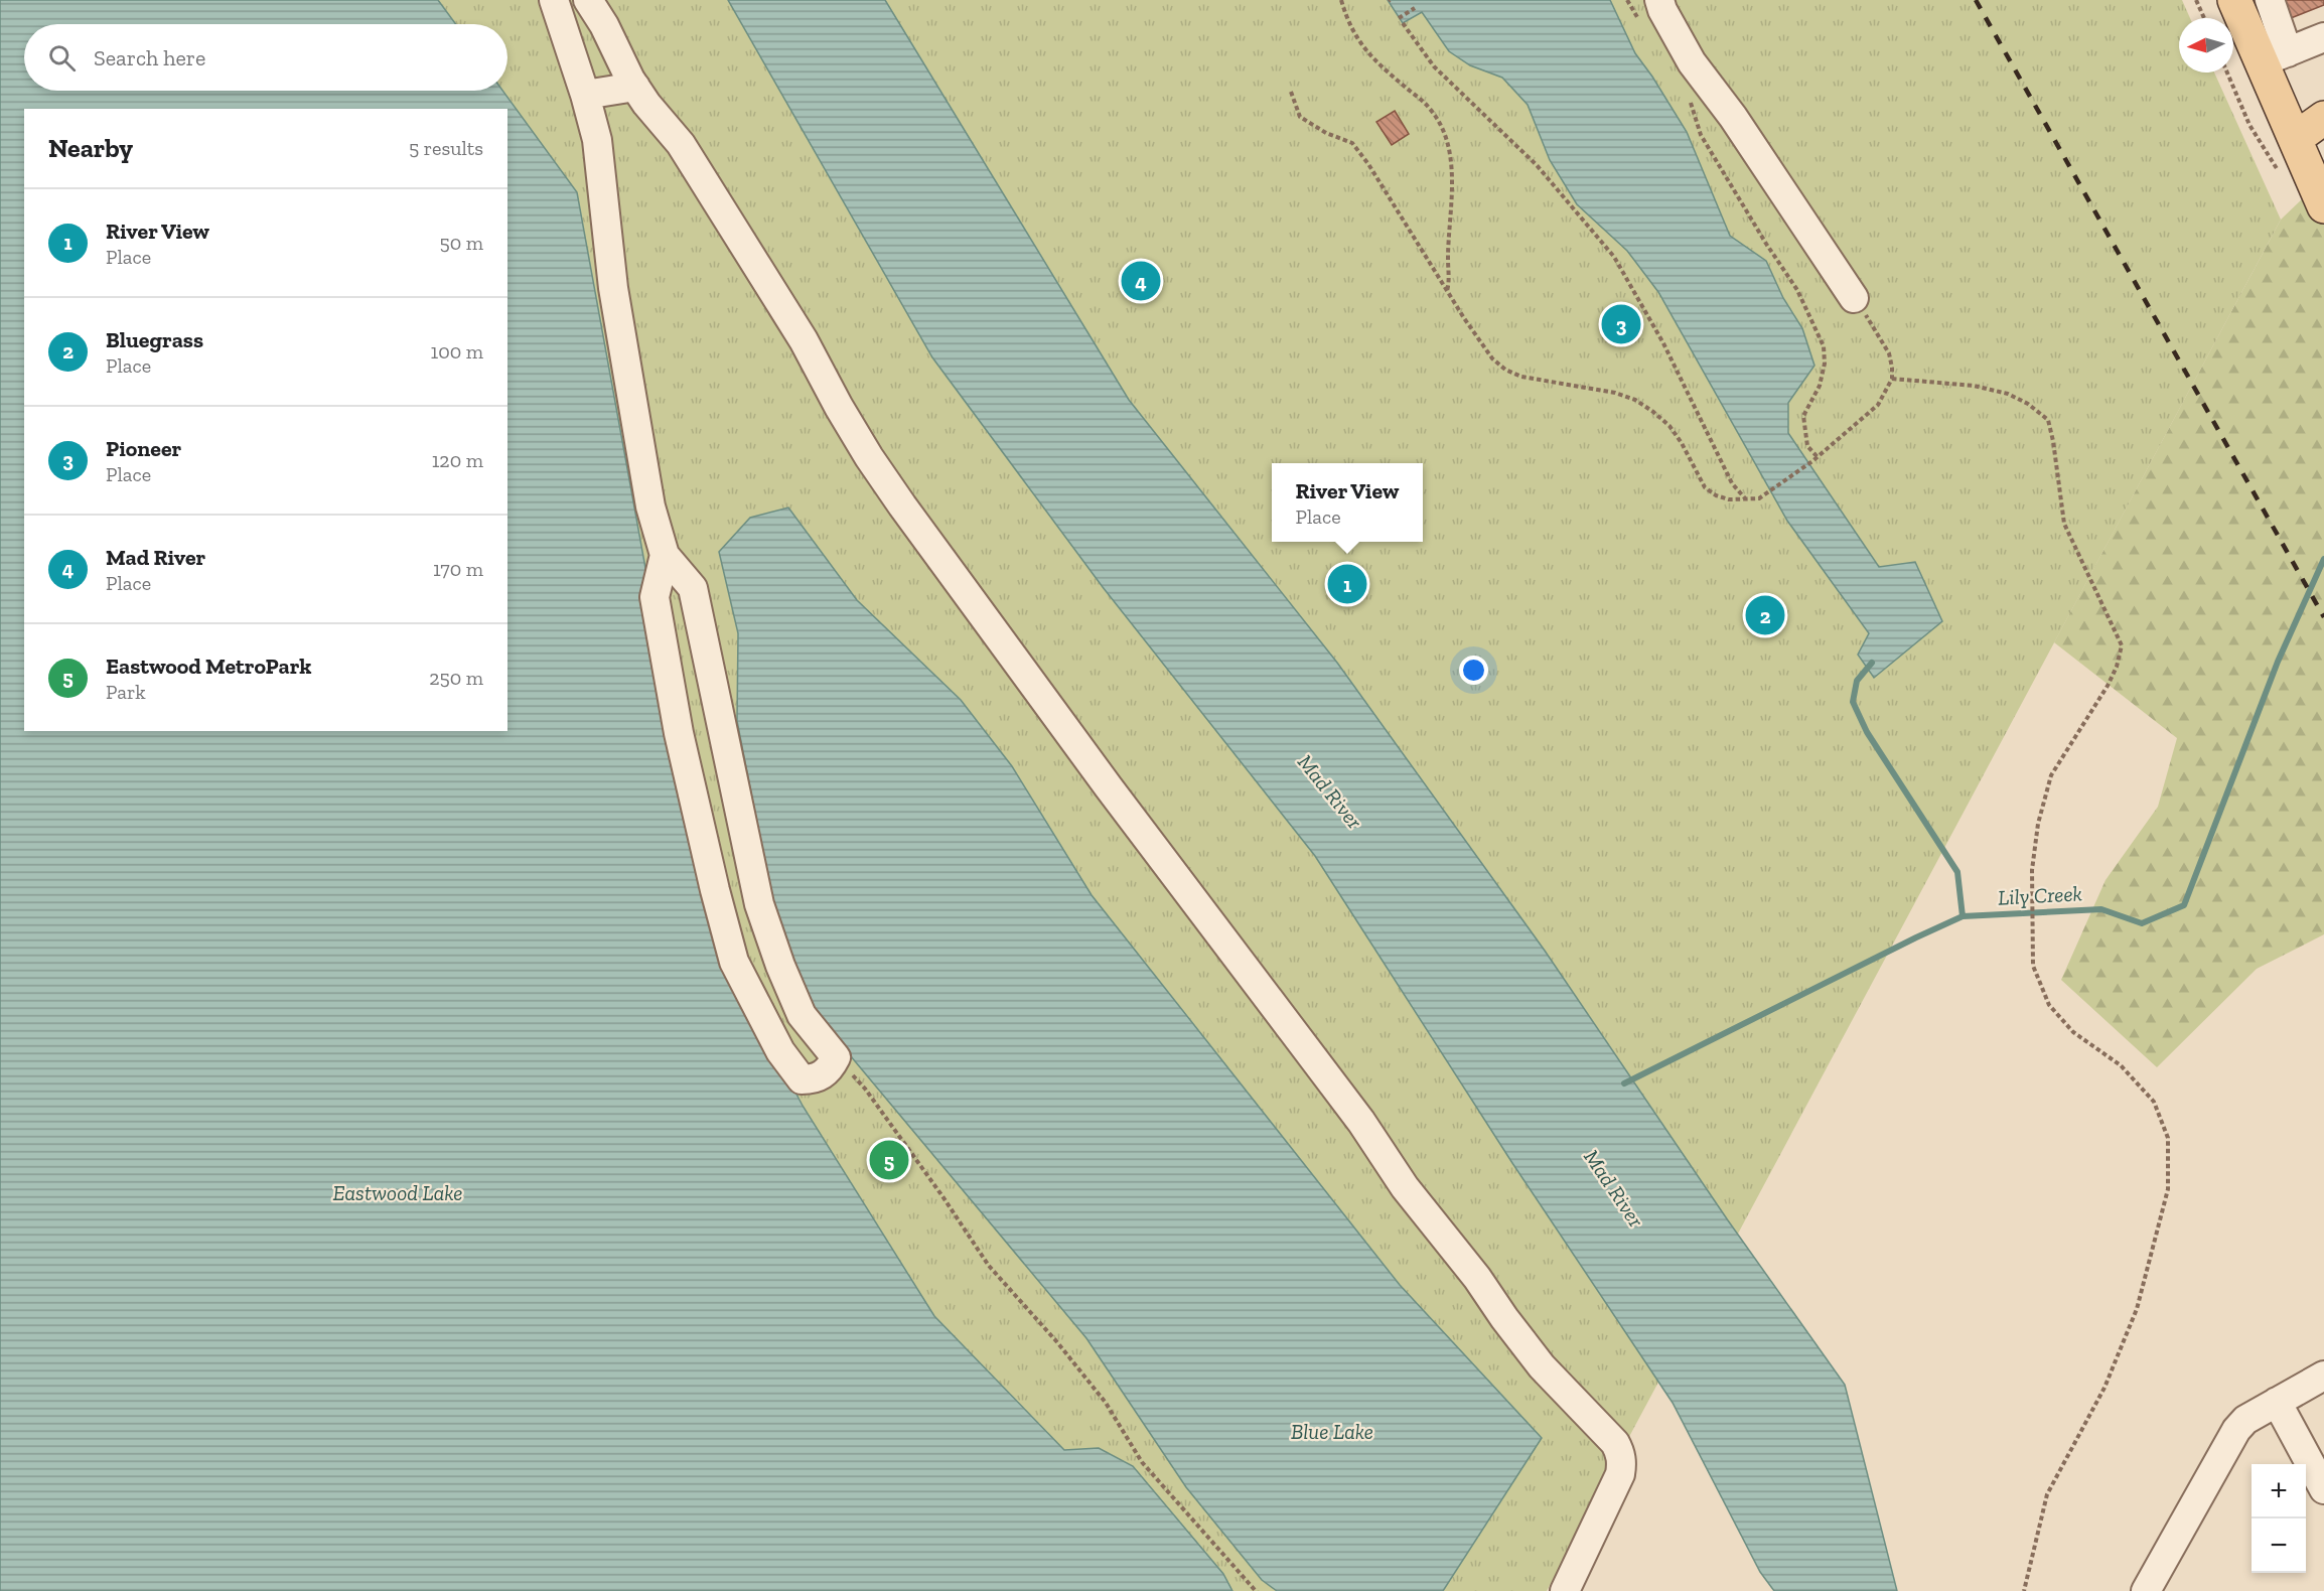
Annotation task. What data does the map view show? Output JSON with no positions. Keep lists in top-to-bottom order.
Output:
{
  "water": [
    "Mad River",
    "Lily Creek",
    "Eastwood Lake",
    "Blue Lake"
  ],
  "north": "left",
  "page": {
    "search": "Search here",
    "heading": ["Nearby", "5 results"],
    "list": [
      {
        "mark": "1",
        "name": "River View",
        "note": "Place",
        "value": "50 m"
      },
      {
        "mark": "2",
        "name": "Bluegrass",
        "note": "Place",
        "value": "100 m"
      },
      {
        "mark": "3",
        "name": "Pioneer",
        "note": "Place",
        "value": "120 m"
      },
      {
        "mark": "4",
        "name": "Mad River",
        "note": "Place",
        "value": "170 m"
      },
      {
        "mark": "5",
        "name": "Eastwood MetroPark",
        "note": "Park",
        "value": "250 m"
      }
    ],
    "pins": [
      "4",
      "3",
      "1",
      "2",
      "5"
    ],
    "popup": ["River View", "Place"],
    "map_buttons": ["+", "−"]
  }
}
